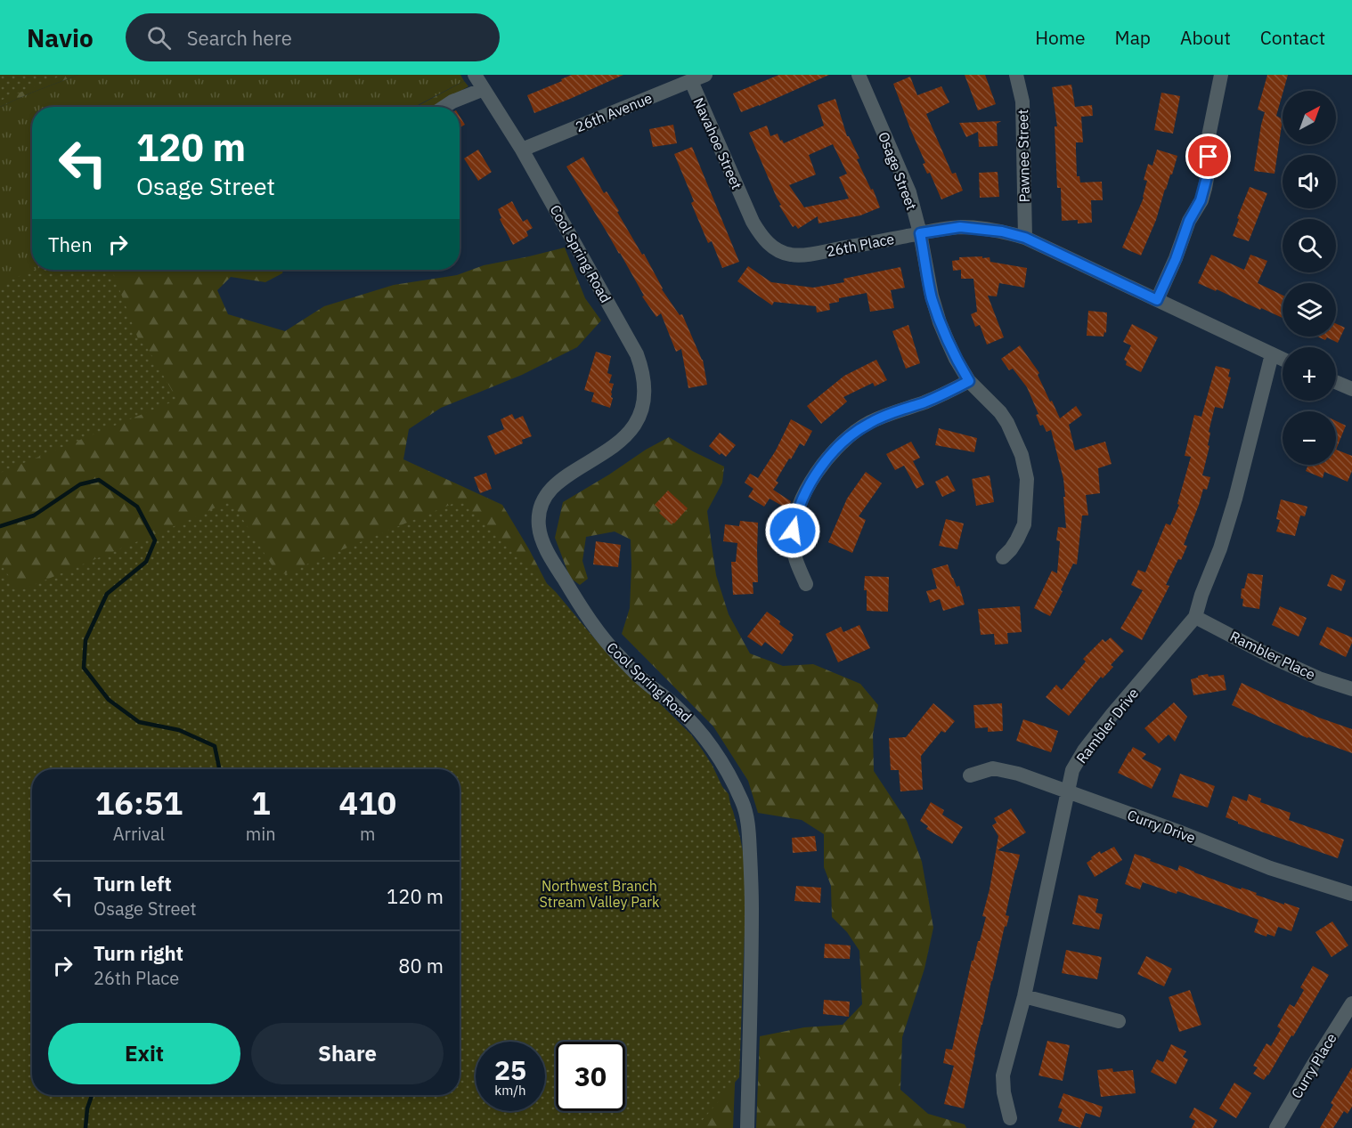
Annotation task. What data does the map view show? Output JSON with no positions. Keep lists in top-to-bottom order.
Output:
{
  "streets": {
    "street": [
      "26th Avenue",
      "Navahoe Street",
      "Pawnee Street",
      "Osage Street",
      "26th Place",
      "Cool Spring Road",
      "Rambler Place",
      "Rambler Drive",
      "Curry Drive",
      "Curry Place"
    ]
  },
  "crossings": [
    ["26th Avenue", "Navahoe Street"],
    ["26th Avenue", "Cool Spring Road"],
    ["Navahoe Street", "26th Place"],
    ["Pawnee Street", "26th Place"],
    ["Osage Street", "26th Place"],
    ["26th Place", "Rambler Drive"],
    ["Rambler Place", "Rambler Drive"],
    ["Rambler Drive", "Curry Drive"]
  ],
  "parks": ["Northwest Branch Stream Valley Park"],
  "north": "top right",
  "page": {
    "header": "Navio",
    "search": "Search here",
    "nav": [
      "Home",
      "Map",
      "About",
      "Contact"
    ],
    "map_buttons": ["+", "−"],
    "turn": ["120 m", "Osage Street"],
    "then": "Then",
    "eta": [
      "16:51",
      "Arrival",
      "1",
      "min",
      "410",
      "m"
    ],
    "list": [
      {
        "name": "Turn left",
        "note": "Osage Street",
        "value": "120 m"
      },
      {
        "name": "Turn right",
        "note": "26th Place",
        "value": "80 m"
      }
    ],
    "buttons": ["Exit", "Share"],
    "speed": "25 km/h",
    "limit": "30"
  }
}
